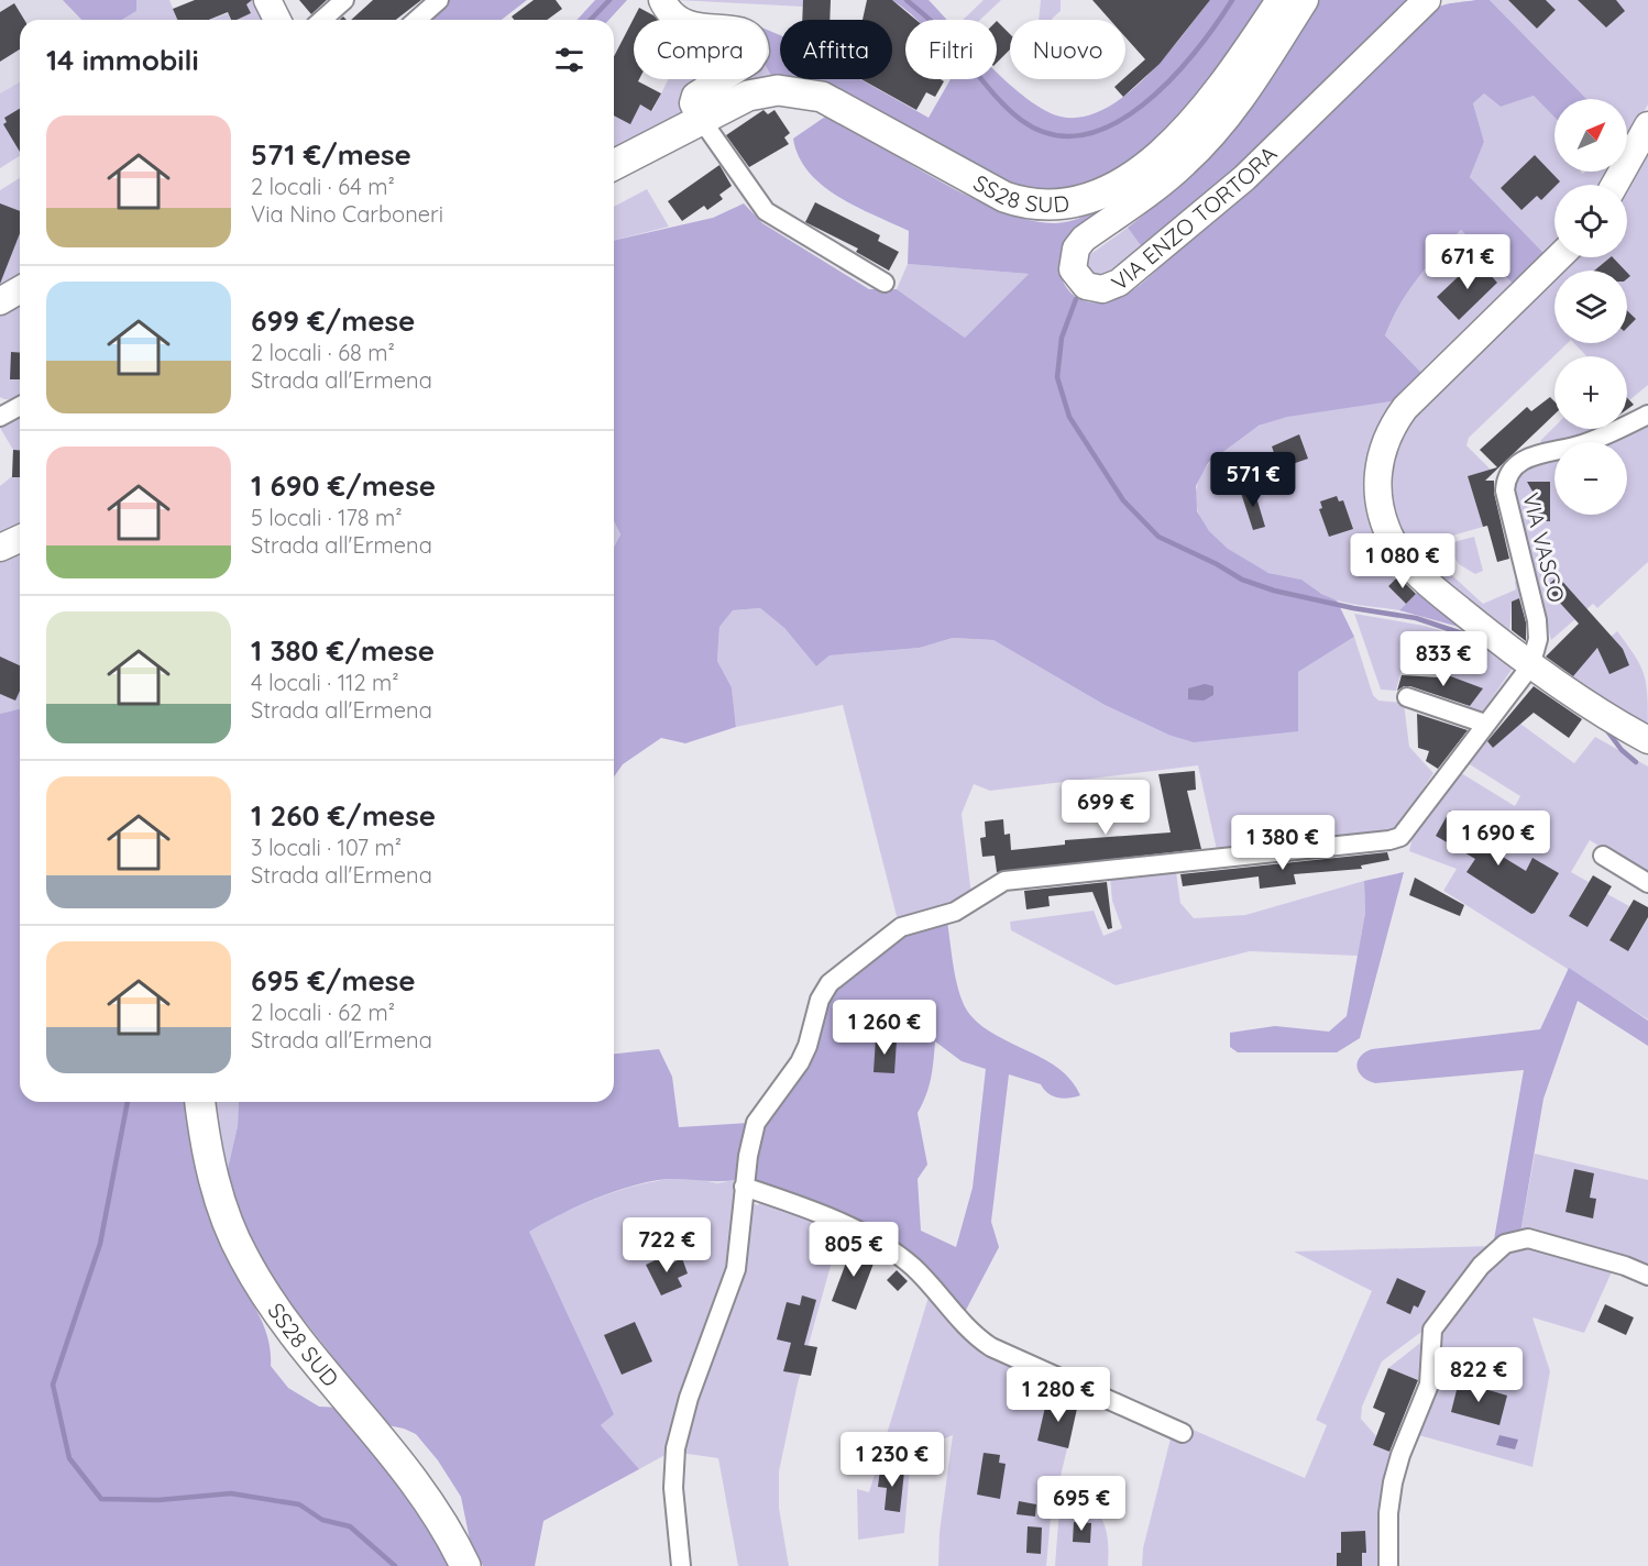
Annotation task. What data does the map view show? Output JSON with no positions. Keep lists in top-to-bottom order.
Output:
{
  "streets": {
    "main road": ["SS28 SUD", "VIA ENZO TORTORA"],
    "street": ["VIA VASCO"]
  },
  "north": "top right",
  "page": {
    "chip": [
      "Compra",
      "Affitta",
      "Filtri",
      "Nuovo"
    ],
    "heading": "14 immobili",
    "map_buttons": ["+", "−"],
    "list": [
      {
        "name": "571 €/mese",
        "note": "2 locali · 64 m² · Via Nino Carboneri"
      },
      {
        "name": "699 €/mese",
        "note": "2 locali · 68 m² · Strada all'Ermena"
      },
      {
        "name": "1 690 €/mese",
        "note": "5 locali · 178 m² · Strada all'Ermena"
      },
      {
        "name": "1 380 €/mese",
        "note": "4 locali · 112 m² · Strada all'Ermena"
      },
      {
        "name": "1 260 €/mese",
        "note": "3 locali · 107 m² · Strada all'Ermena"
      },
      {
        "name": "695 €/mese",
        "note": "2 locali · 62 m² · Strada all'Ermena"
      }
    ],
    "price": [
      "671 €",
      "571 €",
      "1 080 €",
      "833 €",
      "699 €",
      "1 690 €",
      "1 380 €",
      "1 260 €",
      "722 €",
      "805 €",
      "822 €",
      "1 280 €",
      "1 230 €",
      "695 €"
    ]
  }
}
